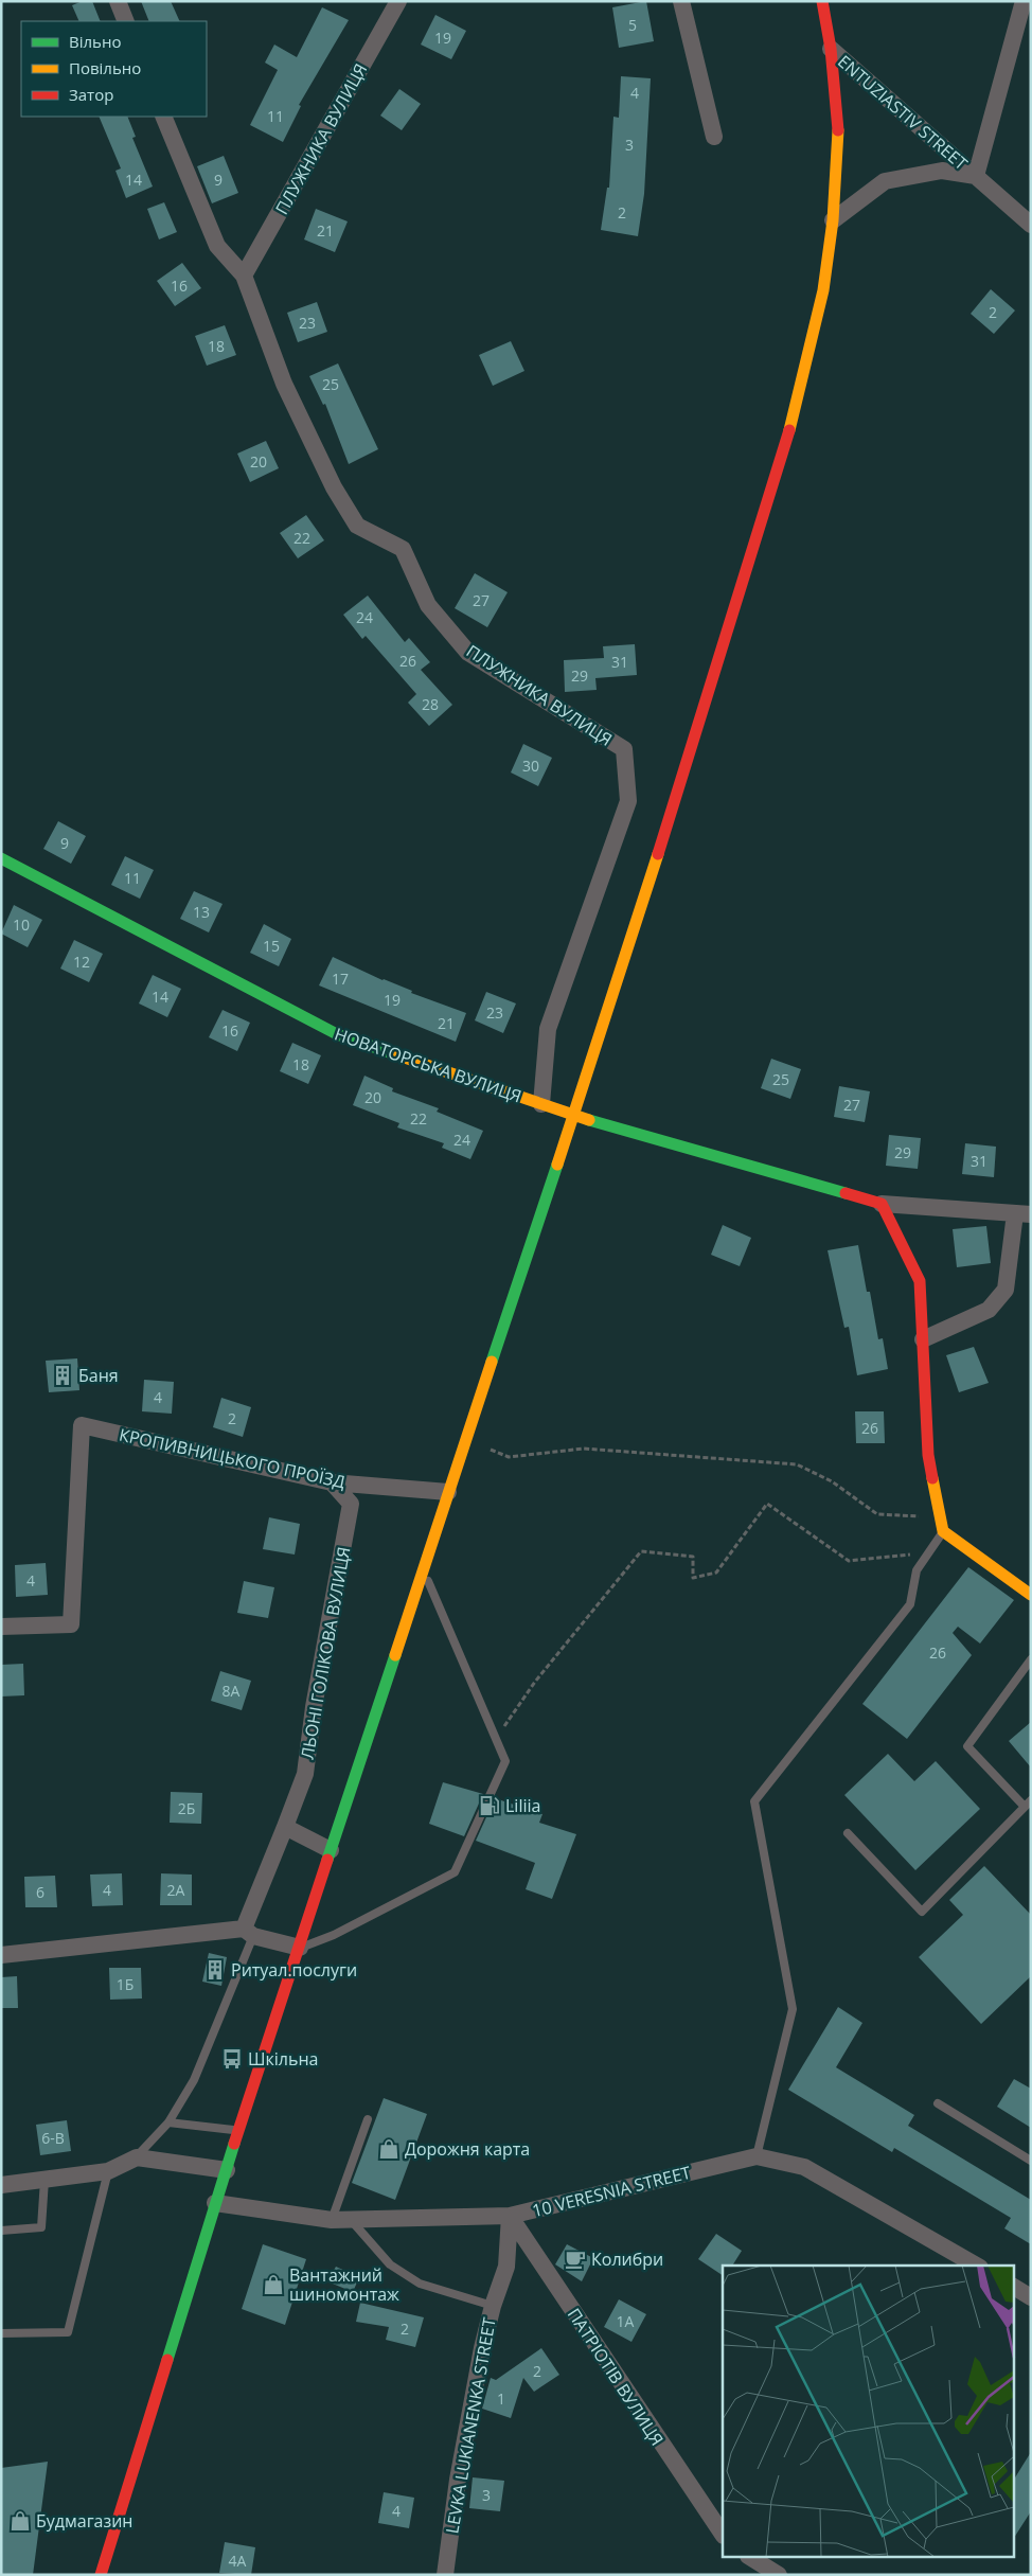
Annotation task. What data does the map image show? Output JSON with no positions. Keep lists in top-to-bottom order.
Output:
{
  "streets": {
    "main road": ["НОВАТОРСЬКА ВУЛИЦЯ"],
    "street": [
      "ENTUZIASTIV STREET",
      "ПЛУЖНИКА ВУЛИЦЯ",
      "КРОПИВНИЦЬКОГО ПРОЇЗД",
      "ЛЬОНІ ГОЛІКОВА ВУЛИЦЯ",
      "10 VERESNIA STREET",
      "ПАТРІОТІВ ВУЛИЦЯ",
      "LEVKA LUKIANENKA STREET"
    ]
  },
  "crossings": [
    ["ПЛУЖНИКА ВУЛИЦЯ", "НОВАТОРСЬКА ВУЛИЦЯ"],
    ["КРОПИВНИЦЬКОГО ПРОЇЗД", "ЛЬОНІ ГОЛІКОВА ВУЛИЦЯ"],
    ["10 VERESNIA STREET", "ПАТРІОТІВ ВУЛИЦЯ"],
    ["10 VERESNIA STREET", "LEVKA LUKIANENKA STREET"],
    ["ПАТРІОТІВ ВУЛИЦЯ", "LEVKA LUKIANENKA STREET"]
  ],
  "places": {
    "building": ["Баня", "Ритуал.послуги"],
    "fuel station": ["Liliia"],
    "bus stop": ["Шкільна"],
    "shop": ["Дорожня карта", "Вантажний шиномонтаж", "Будмагазин"],
    "cafe": ["Колибри"]
  },
  "house_numbers": [
    "5",
    "19",
    "4",
    "11",
    "3",
    "14",
    "9",
    "2",
    "21",
    "16",
    "2",
    "23",
    "18",
    "25",
    "20",
    "22",
    "27",
    "24",
    "26",
    "31",
    "29",
    "28",
    "30",
    "9",
    "11",
    "13",
    "10",
    "15",
    "12",
    "17",
    "14",
    "19",
    "23",
    "21",
    "16",
    "18",
    "25",
    "20",
    "27",
    "22",
    "24",
    "29",
    "31",
    "4",
    "2",
    "26",
    "4",
    "26",
    "8А",
    "2Б",
    "4",
    "2А",
    "6",
    "1Б",
    "6-В",
    "1А",
    "2",
    "2",
    "1",
    "3",
    "4",
    "4А"
  ],
  "legend": ["Вільно", "Повільно", "Затор"]
}
